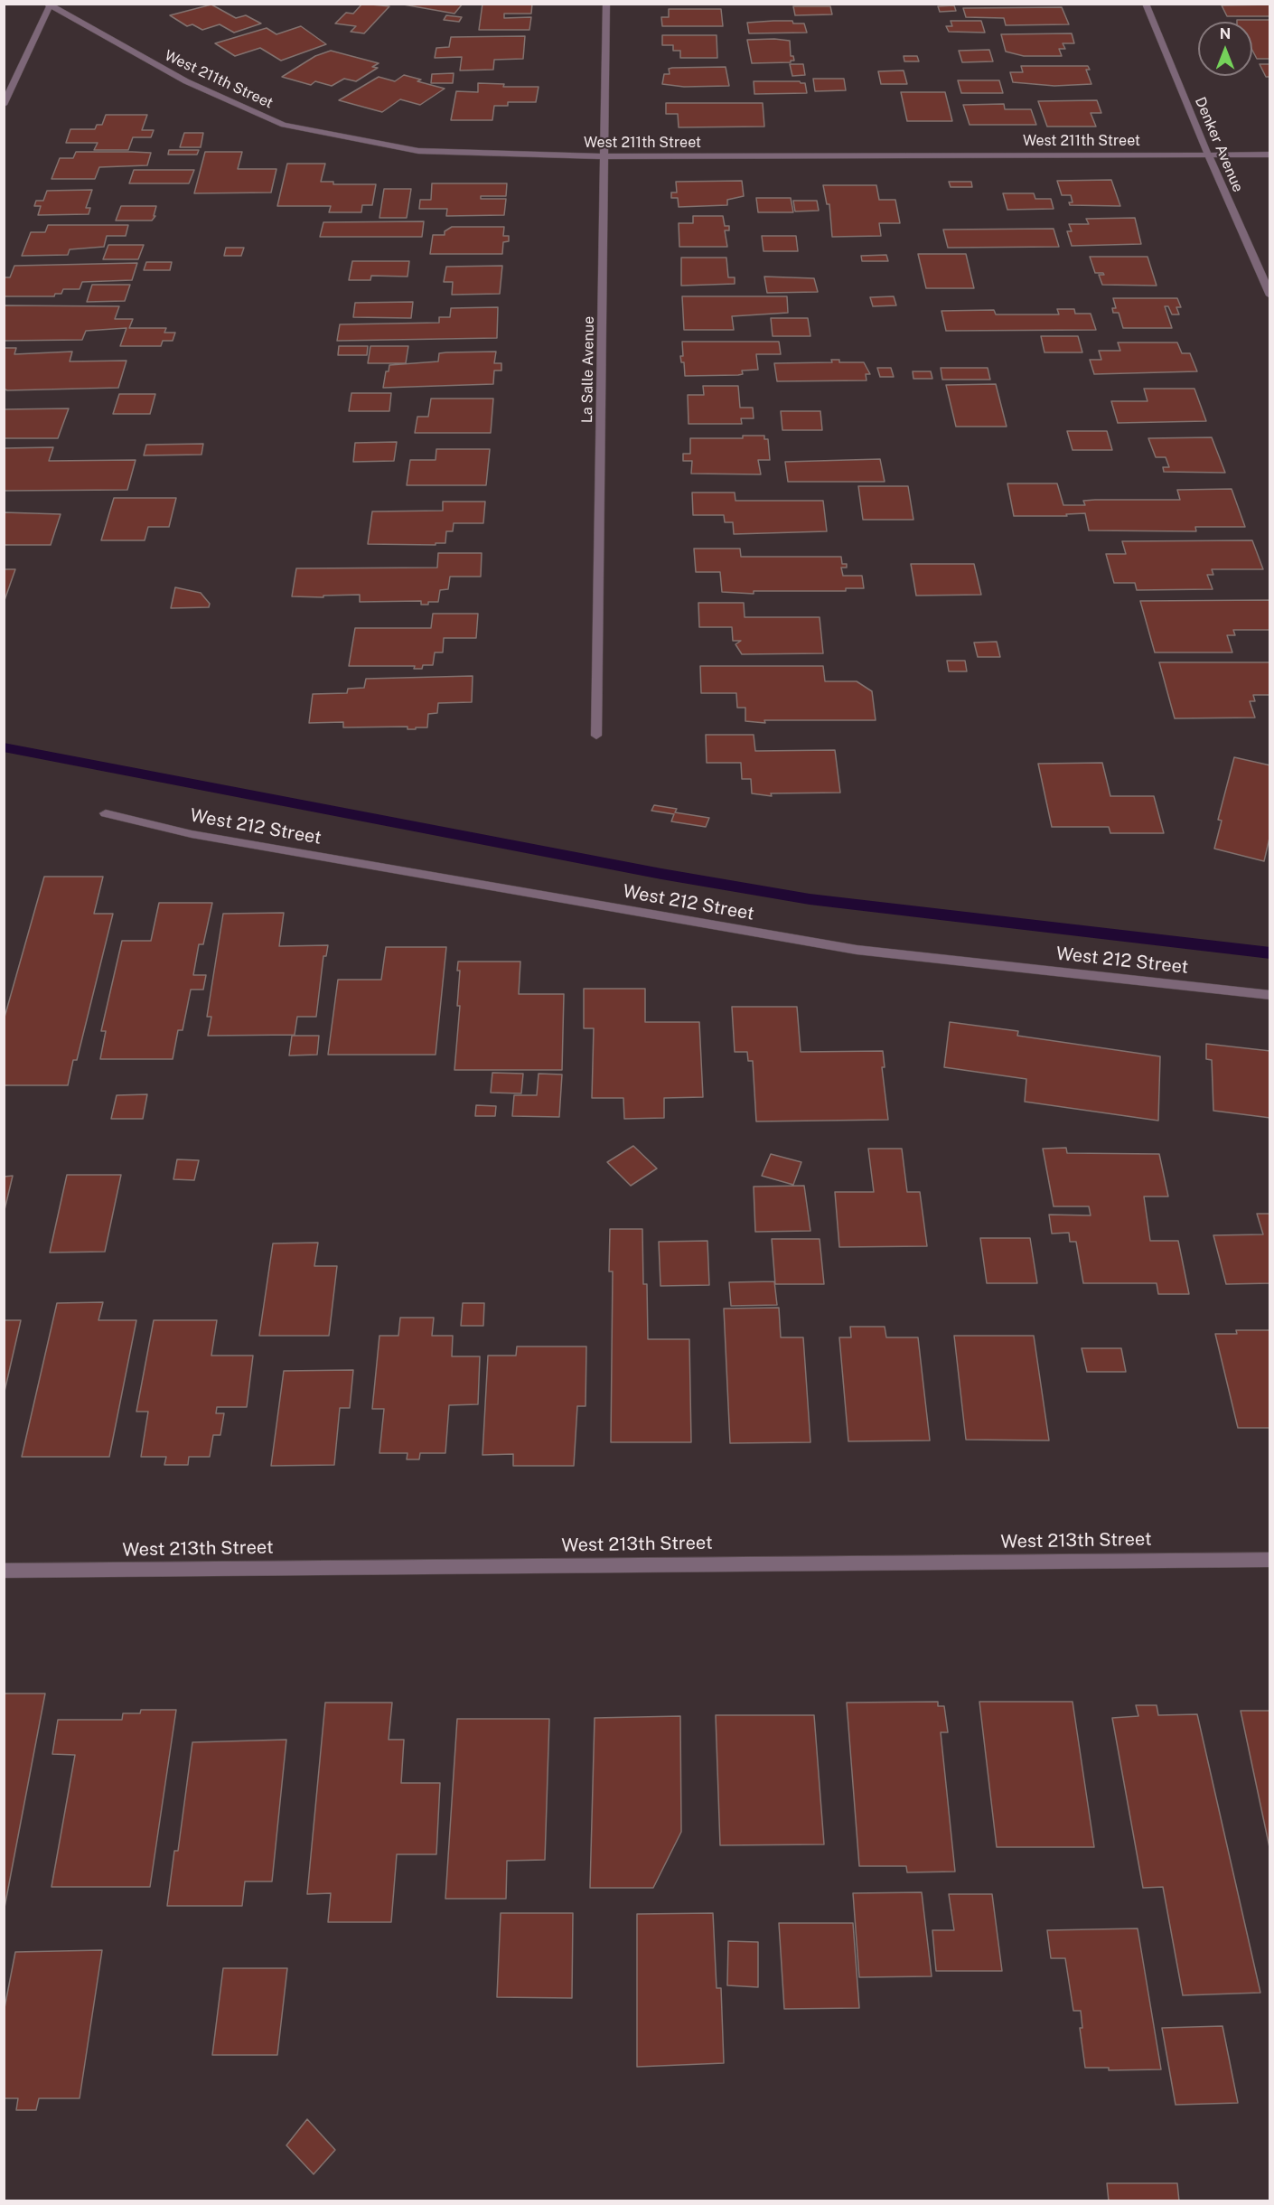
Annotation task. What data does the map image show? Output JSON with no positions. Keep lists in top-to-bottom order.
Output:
{
  "streets": {
    "street": [
      "West 211th Street",
      "Denker Avenue",
      "La Salle Avenue",
      "West 212 Street",
      "West 213th Street"
    ]
  },
  "crossings": [
    ["West 211th Street", "Denker Avenue"],
    ["West 211th Street", "La Salle Avenue"]
  ],
  "north": "top"
}
